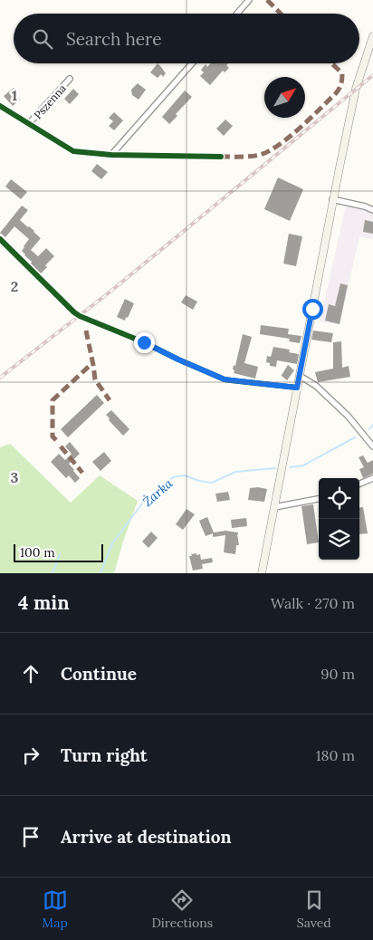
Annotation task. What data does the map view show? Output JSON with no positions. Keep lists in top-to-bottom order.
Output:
{
  "streets": {
    "street": ["Pszenna"]
  },
  "water": ["Żarka"],
  "scale_bar": "100 m",
  "north": "top right",
  "page": {
    "search": "Search here",
    "scale": "100 m",
    "heading": ["4 min", "Walk · 270 m"],
    "list": [
      ["Continue", "90 m"],
      ["Turn right", "180 m"],
      "Arrive at destination"
    ],
    "nav": ["Map", "Directions", "Saved"]
  },
  "grid": {
    "rows": ["1", "2", "3"]
  }
}
